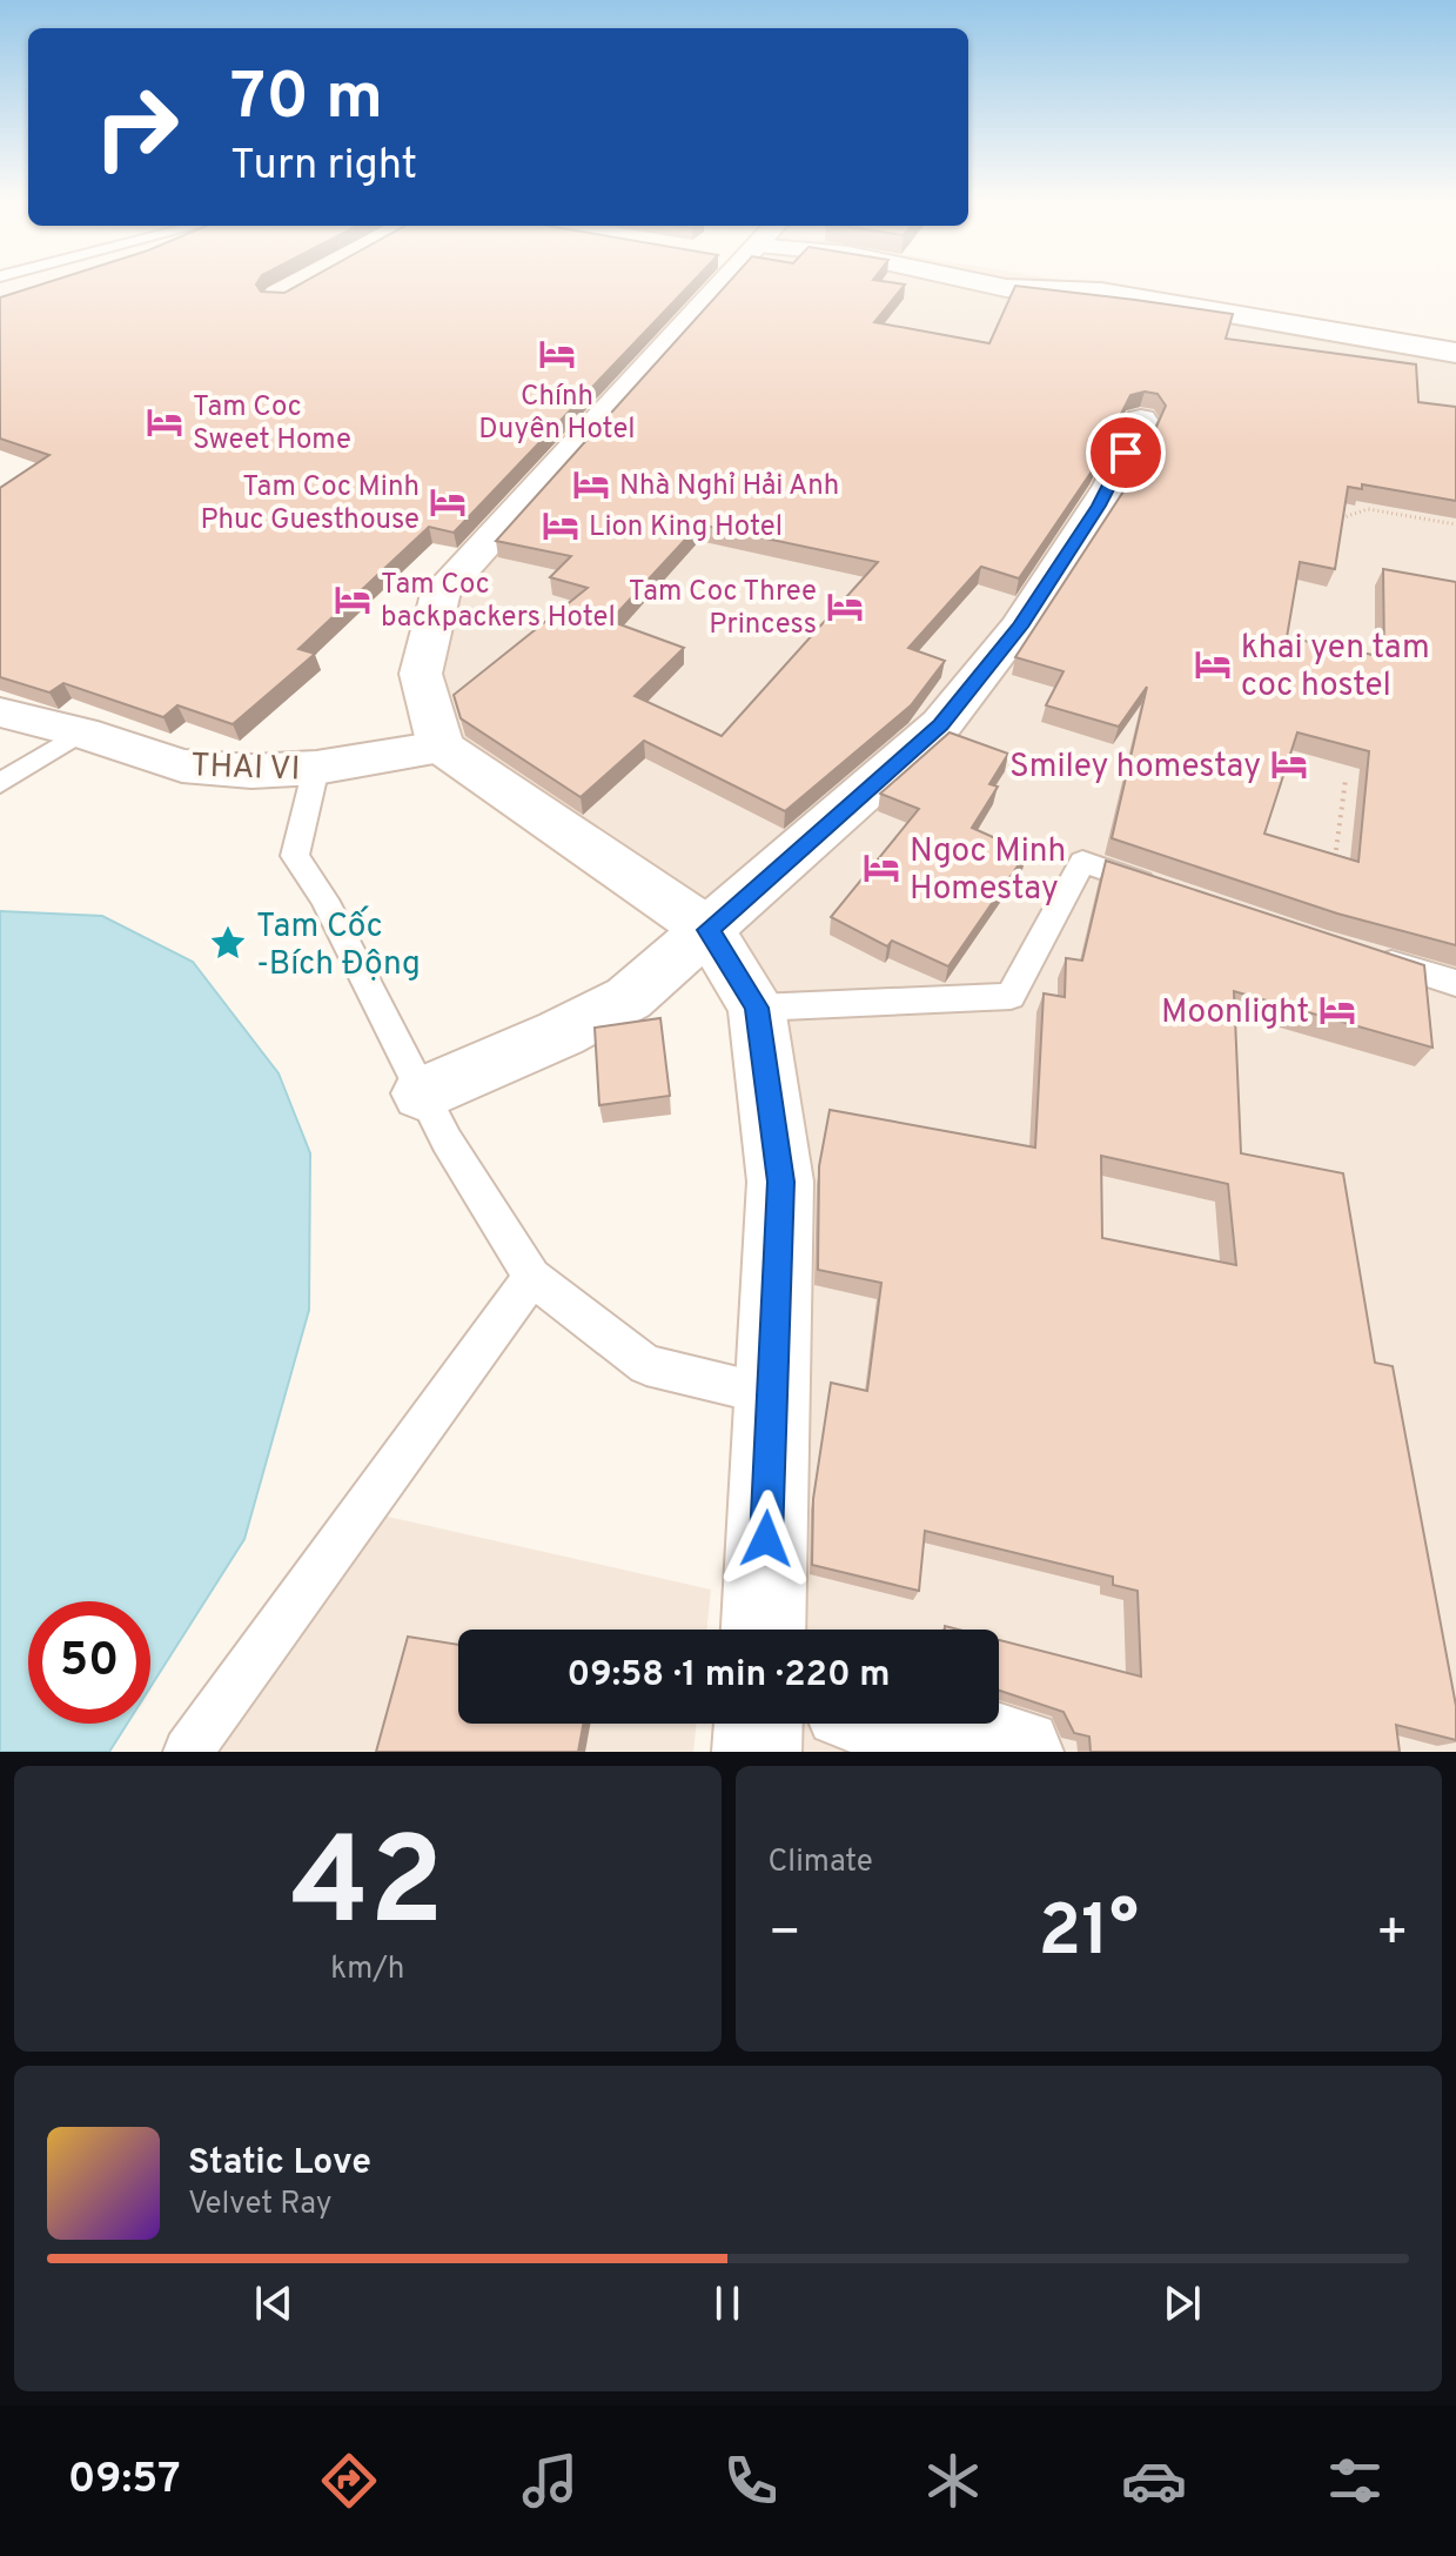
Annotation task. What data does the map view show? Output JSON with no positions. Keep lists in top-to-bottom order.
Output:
{
  "streets": {
    "street": ["THAI VI"]
  },
  "places": {
    "hotel": [
      "Chính Duyên Hotel",
      "Tam Coc Sweet Home",
      "Nhà Nghỉ Hải Anh",
      "Tam Coc Minh Phuc Guesthouse",
      "Lion King Hotel",
      "Tam Coc backpackers Hotel",
      "Tam Coc Three Princess",
      "khai yen tam coc hostel",
      "Smiley homestay",
      "Ngoc Minh Homestay",
      "Moonlight"
    ],
    "place": ["Tam Cốc -Bích Động"]
  },
  "page": {
    "turn": ["70 m", "Turn right"],
    "limit": "50",
    "trip": "09:58 · 1 min · 220 m",
    "tile": [
      ["42", "km/h"],
      "Climate"
    ],
    "heat": ["−", "21°", "+"],
    "song": ["Static Love", "Velvet Ray"],
    "tabs": "09:57"
  }
}
